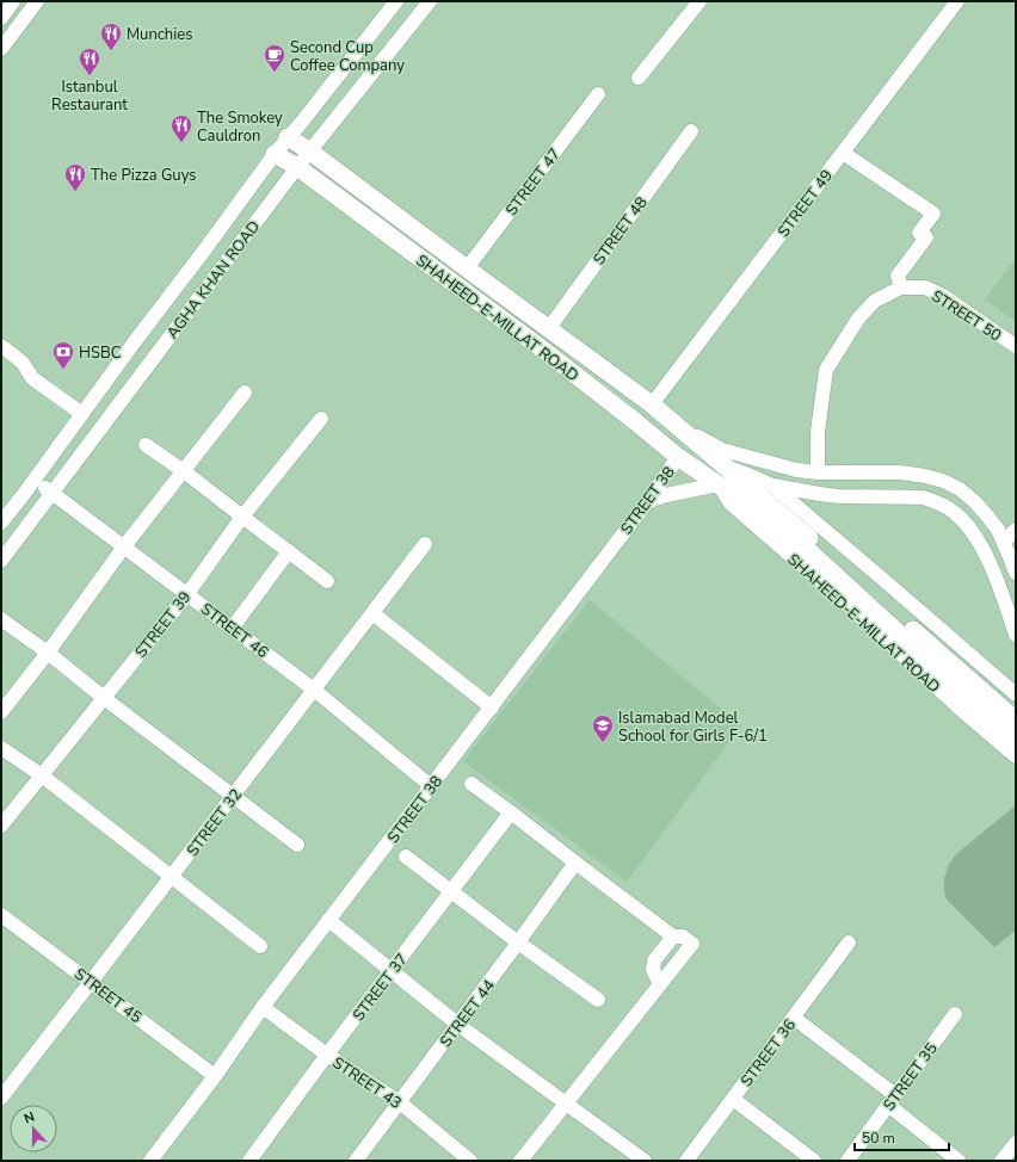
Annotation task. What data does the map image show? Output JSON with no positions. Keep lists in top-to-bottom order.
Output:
{
  "streets": {
    "main road": ["SHAHEED-E-MILLAT ROAD"],
    "street": [
      "STREET 47",
      "STREET 49",
      "STREET 48",
      "AGHA KHAN ROAD",
      "STREET 50",
      "STREET 38",
      "STREET 39",
      "STREET 46",
      "STREET 32",
      "STREET 37",
      "STREET 45",
      "STREET 44",
      "STREET 36",
      "STREET 35",
      "STREET 43"
    ]
  },
  "crossings": [
    ["STREET 47", "SHAHEED-E-MILLAT ROAD"],
    ["STREET 49", "SHAHEED-E-MILLAT ROAD"],
    ["STREET 48", "SHAHEED-E-MILLAT ROAD"],
    ["AGHA KHAN ROAD", "SHAHEED-E-MILLAT ROAD"],
    ["AGHA KHAN ROAD", "STREET 46"],
    ["SHAHEED-E-MILLAT ROAD", "STREET 38"],
    ["STREET 38", "STREET 46"],
    ["STREET 38", "STREET 45"],
    ["STREET 38", "STREET 43"],
    ["STREET 39", "STREET 46"],
    ["STREET 46", "STREET 32"],
    ["STREET 32", "STREET 45"],
    ["STREET 37", "STREET 43"],
    ["STREET 44", "STREET 43"]
  ],
  "places": {
    "restaurant": [
      "Munchies",
      "Istanbul Restaurant",
      "The Smokey Cauldron",
      "The Pizza Guys"
    ],
    "cafe": ["Second Cup Coffee Company"],
    "bank": ["HSBC"],
    "school or university": ["Islamabad Model School for Girls F-6/1"]
  },
  "scale_bar": "50 m",
  "north": "top"
}
